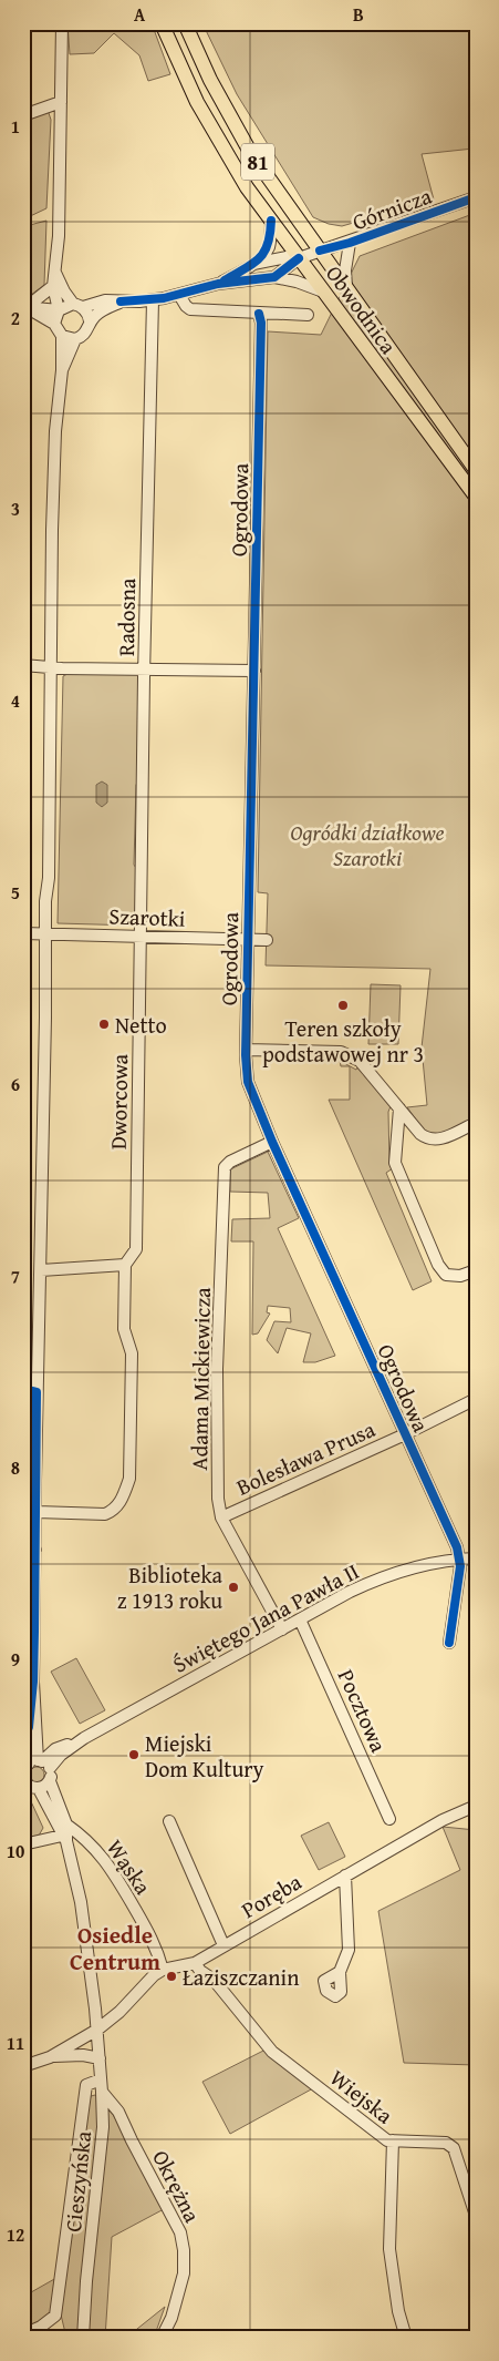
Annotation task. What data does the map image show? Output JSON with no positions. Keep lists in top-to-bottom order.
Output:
{
  "streets": {
    "main road": ["81", "Obwodnica"],
    "street": [
      "Górnicza",
      "Ogrodowa",
      "Radosna",
      "Szarotki",
      "Dworcowa",
      "Adama Mickiewicza",
      "Bolesława Prusa",
      "Świętego Jana Pawła II",
      "Pocztowa",
      "Wąska",
      "Poręba",
      "Wiejska",
      "Cieszyńska",
      "Okrężna"
    ]
  },
  "crossings": [
    ["Górnicza", "Obwodnica"],
    ["Ogrodowa", "Szarotki"],
    ["Ogrodowa", "Adama Mickiewicza"],
    ["Ogrodowa", "Bolesława Prusa"],
    ["Ogrodowa", "Świętego Jana Pawła II"],
    ["Radosna", "Szarotki"],
    ["Radosna", "Dworcowa"],
    ["Szarotki", "Dworcowa"],
    ["Adama Mickiewicza", "Bolesława Prusa"],
    ["Adama Mickiewicza", "Świętego Jana Pawła II"],
    ["Świętego Jana Pawła II", "Pocztowa"],
    ["Wąska", "Poręba"],
    ["Wąska", "Cieszyńska"],
    ["Poręba", "Wiejska"],
    ["Poręba", "Cieszyńska"],
    ["Cieszyńska", "Okrężna"]
  ],
  "districts": ["Osiedle Centrum"],
  "parks": ["Ogródki działkowe Szarotki"],
  "places": [
    "Teren szkoły podstawowej nr 3",
    "Netto",
    "Biblioteka z 1913 roku",
    "Miejski Dom Kultury",
    "Łaziszczanin"
  ],
  "grid": {
    "columns": ["A", "B"],
    "rows": [
      "1",
      "2",
      "3",
      "4",
      "5",
      "6",
      "7",
      "8",
      "9",
      "10",
      "11",
      "12"
    ]
  }
}
